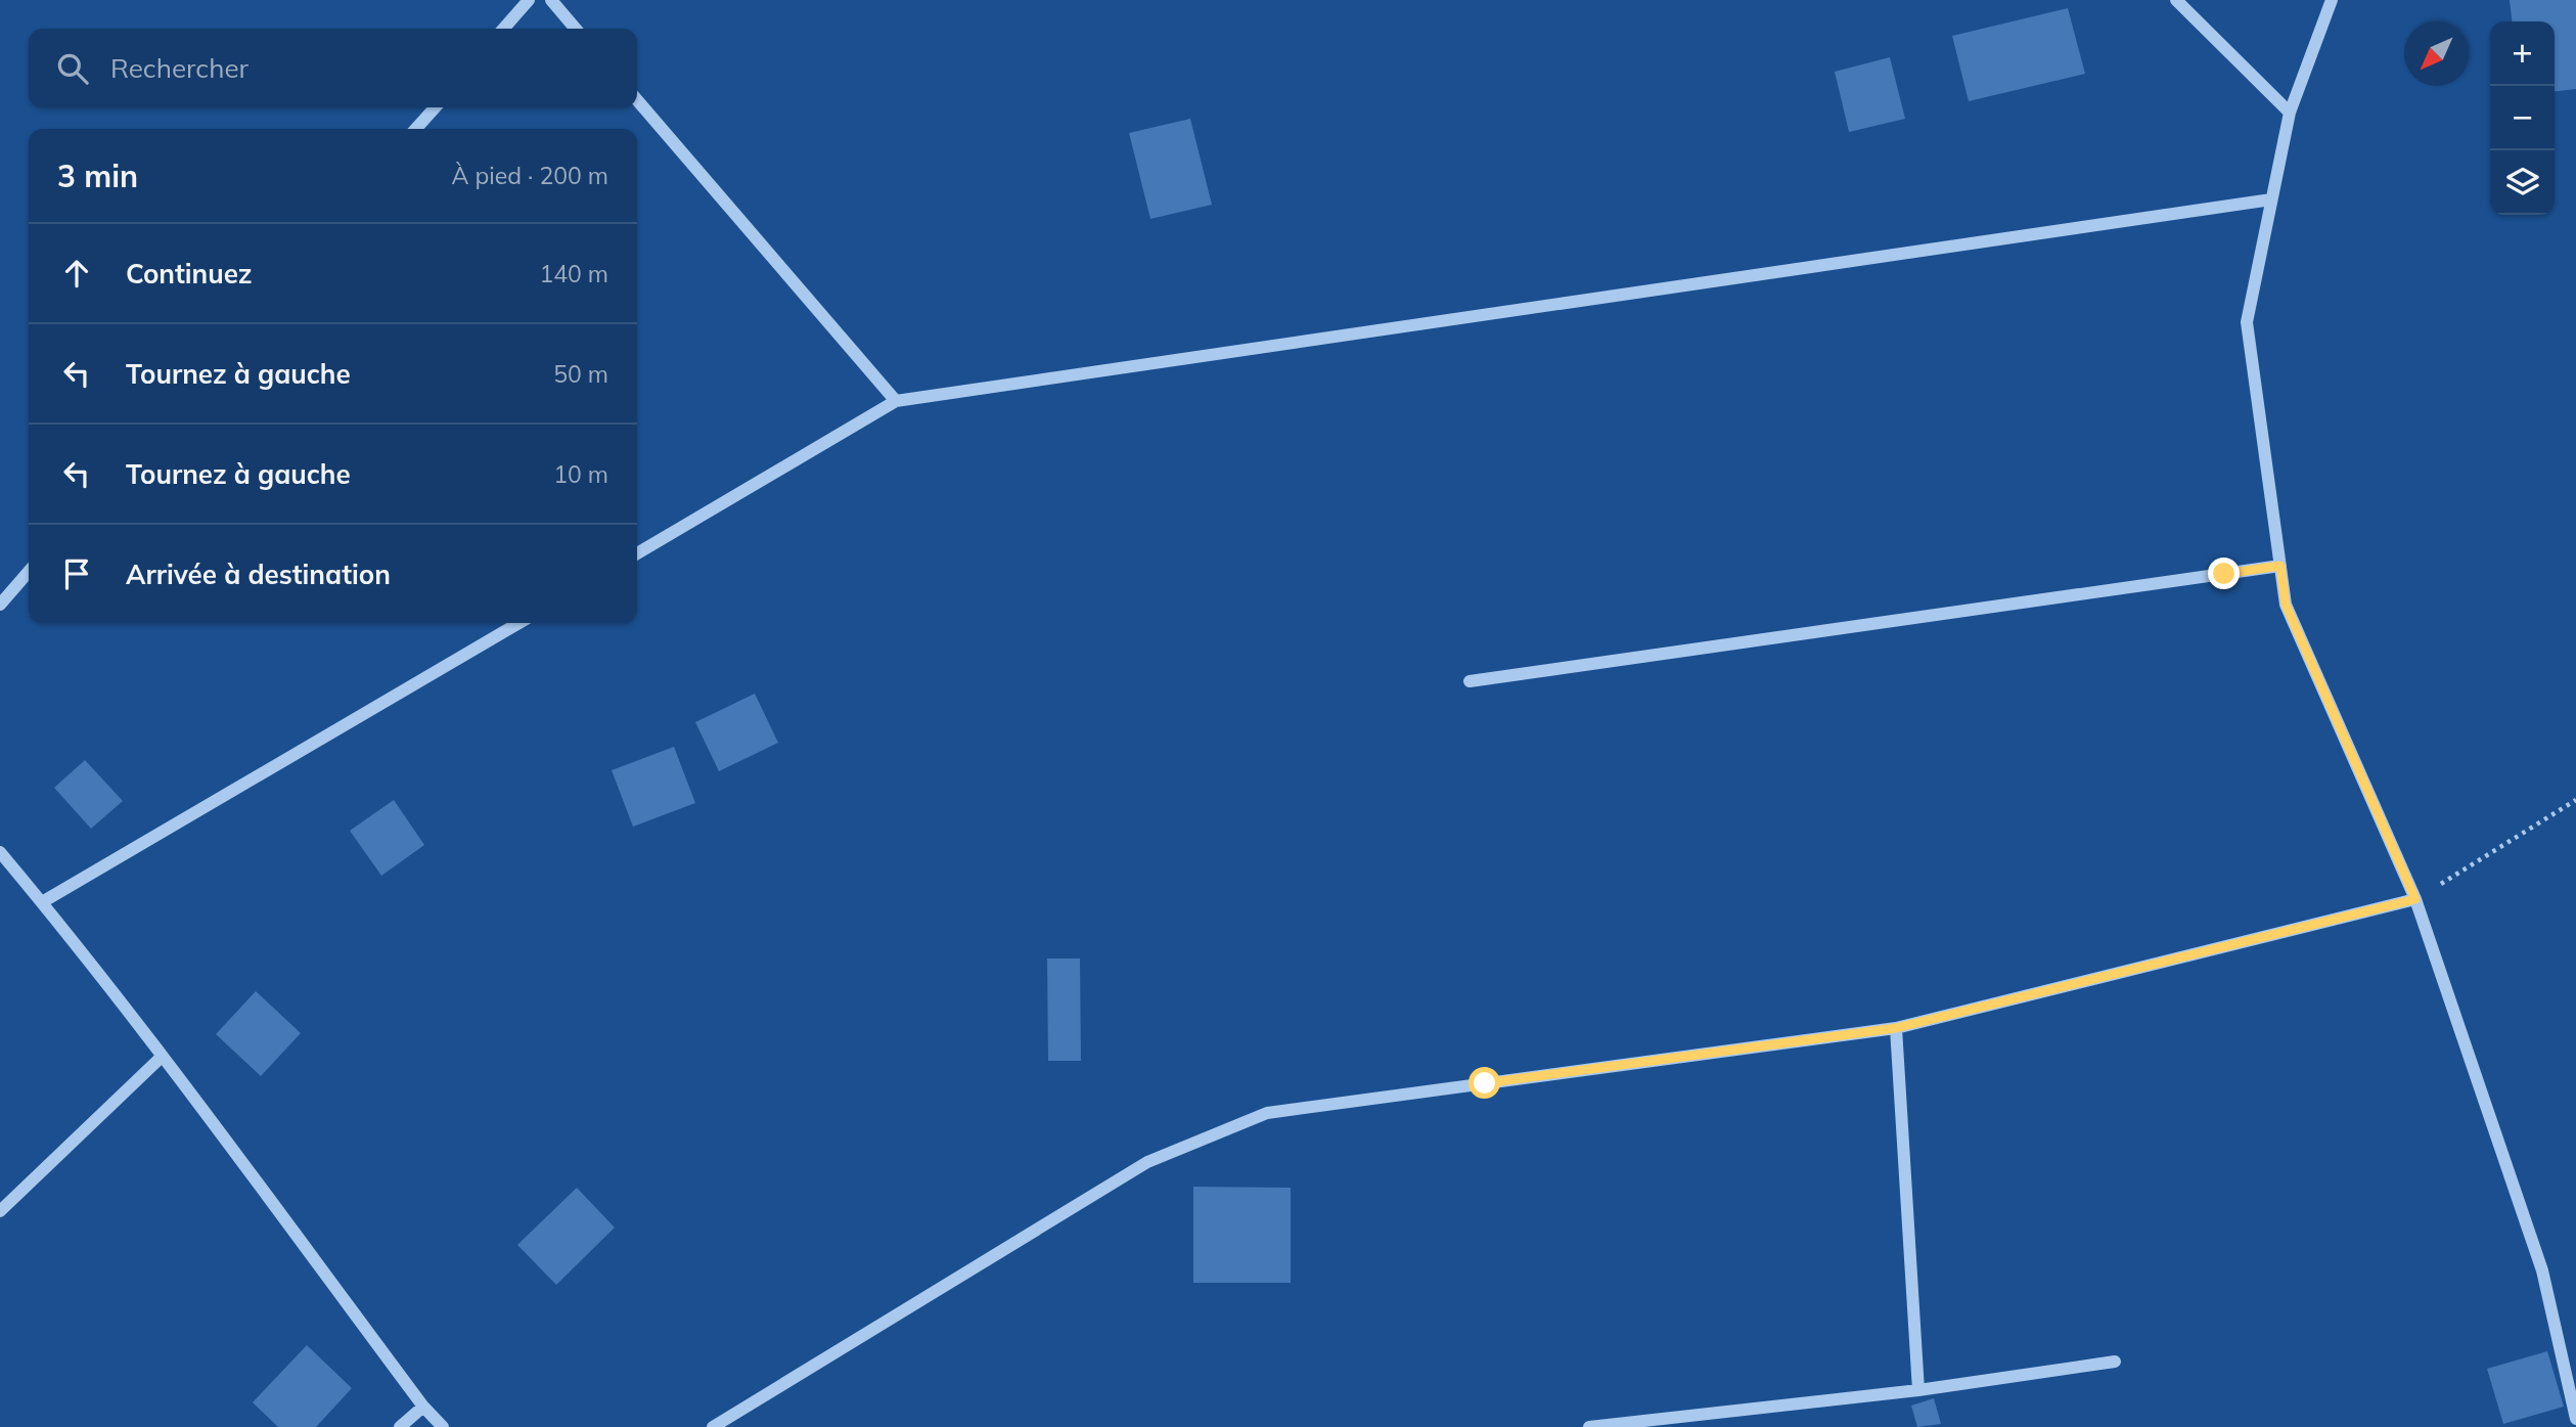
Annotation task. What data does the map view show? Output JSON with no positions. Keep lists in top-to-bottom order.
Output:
{
  "north": "bottom left",
  "page": {
    "map_buttons": ["+", "−"],
    "search": "Rechercher",
    "heading": ["3 min", "À pied · 200 m"],
    "list": [
      ["Continuez", "140 m"],
      ["Tournez à gauche", "50 m"],
      ["Tournez à gauche", "10 m"],
      "Arrivée à destination"
    ]
  }
}
